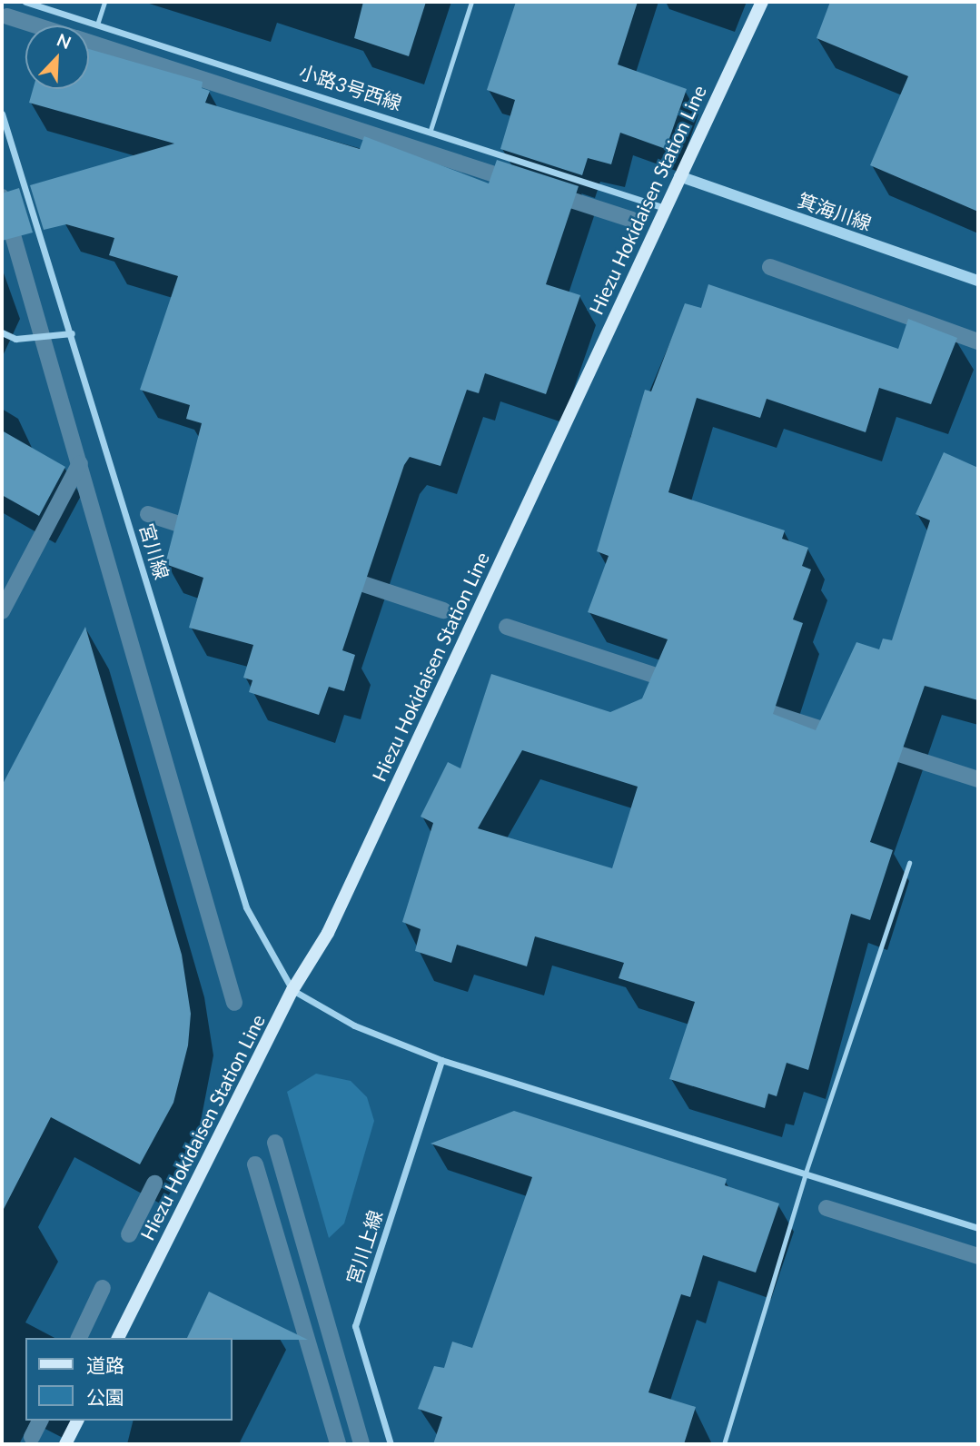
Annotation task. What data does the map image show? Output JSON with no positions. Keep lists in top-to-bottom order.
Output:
{
  "streets": {
    "main road": ["Hiezu Hokidaisen Station Line"],
    "street": [
      "小路3号西線",
      "箕海川線",
      "宮川線",
      "宮川上線"
    ]
  },
  "crossings": [
    ["小路3号西線", "Hiezu Hokidaisen Station Line"],
    ["Hiezu Hokidaisen Station Line", "箕海川線"],
    ["Hiezu Hokidaisen Station Line", "宮川線"]
  ],
  "legend": ["道路", "公園"],
  "north": "top right"
}
